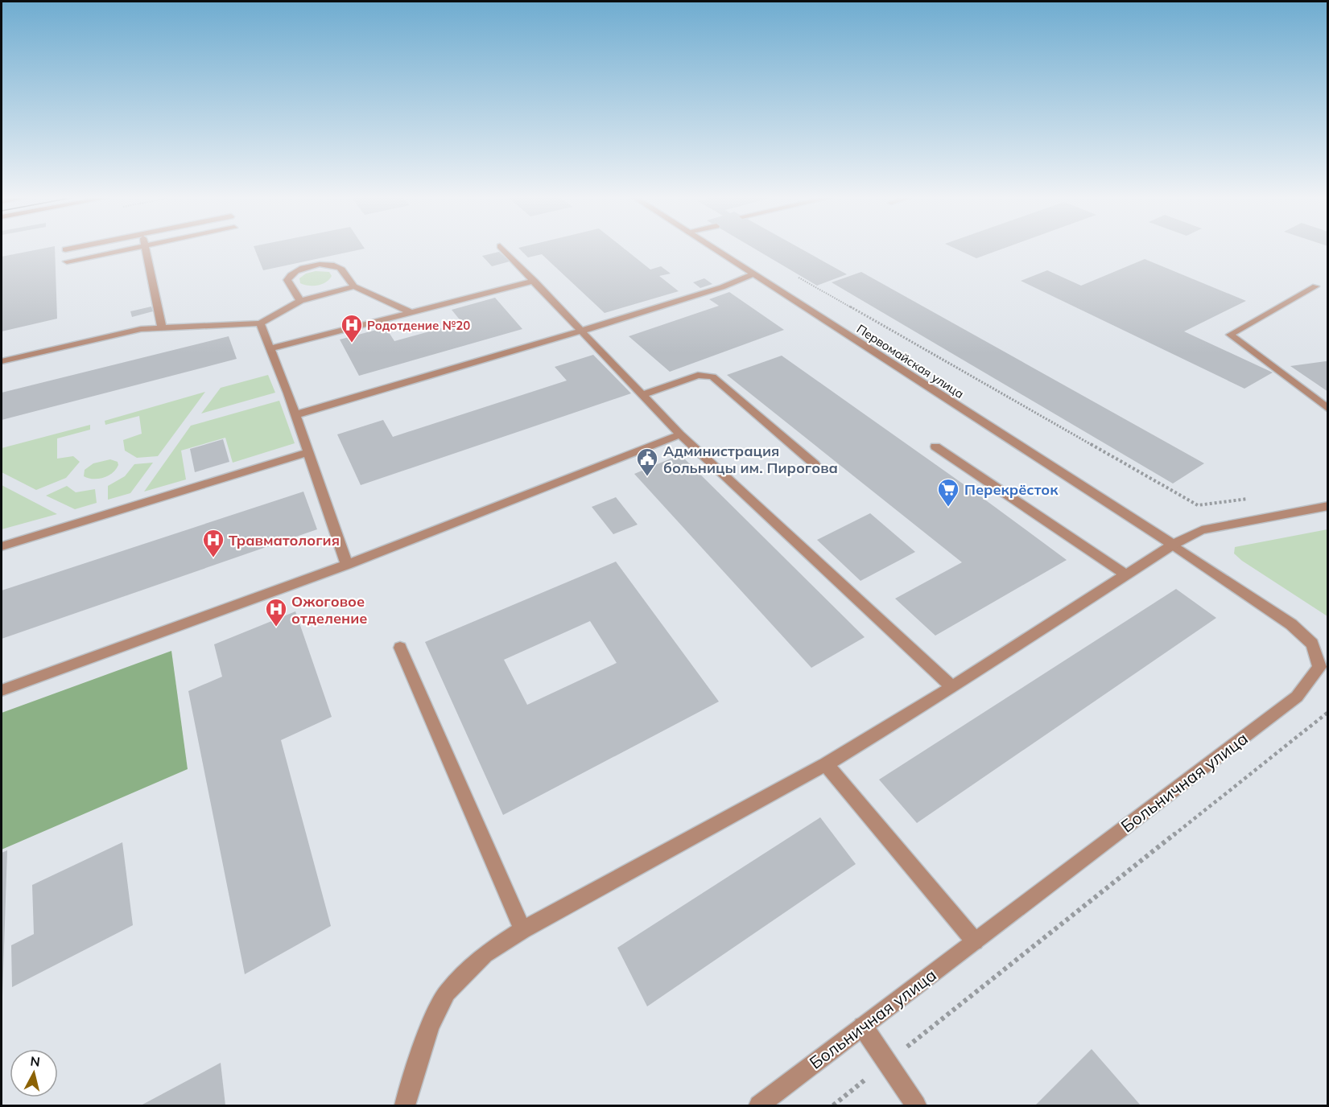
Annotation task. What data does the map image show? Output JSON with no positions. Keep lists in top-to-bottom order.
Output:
{
  "streets": {
    "street": ["Первомайская улица", "Больничная улица"]
  },
  "crossings": [
    ["Первомайская улица", "Больничная улица"]
  ],
  "places": {
    "hospital": ["Родотдение №20", "Травматология", "Ожоговое отделение"],
    "public building": ["Администрация больницы им. Пирогова"],
    "supermarket": ["Перекрёсток"]
  },
  "north": "top"
}
